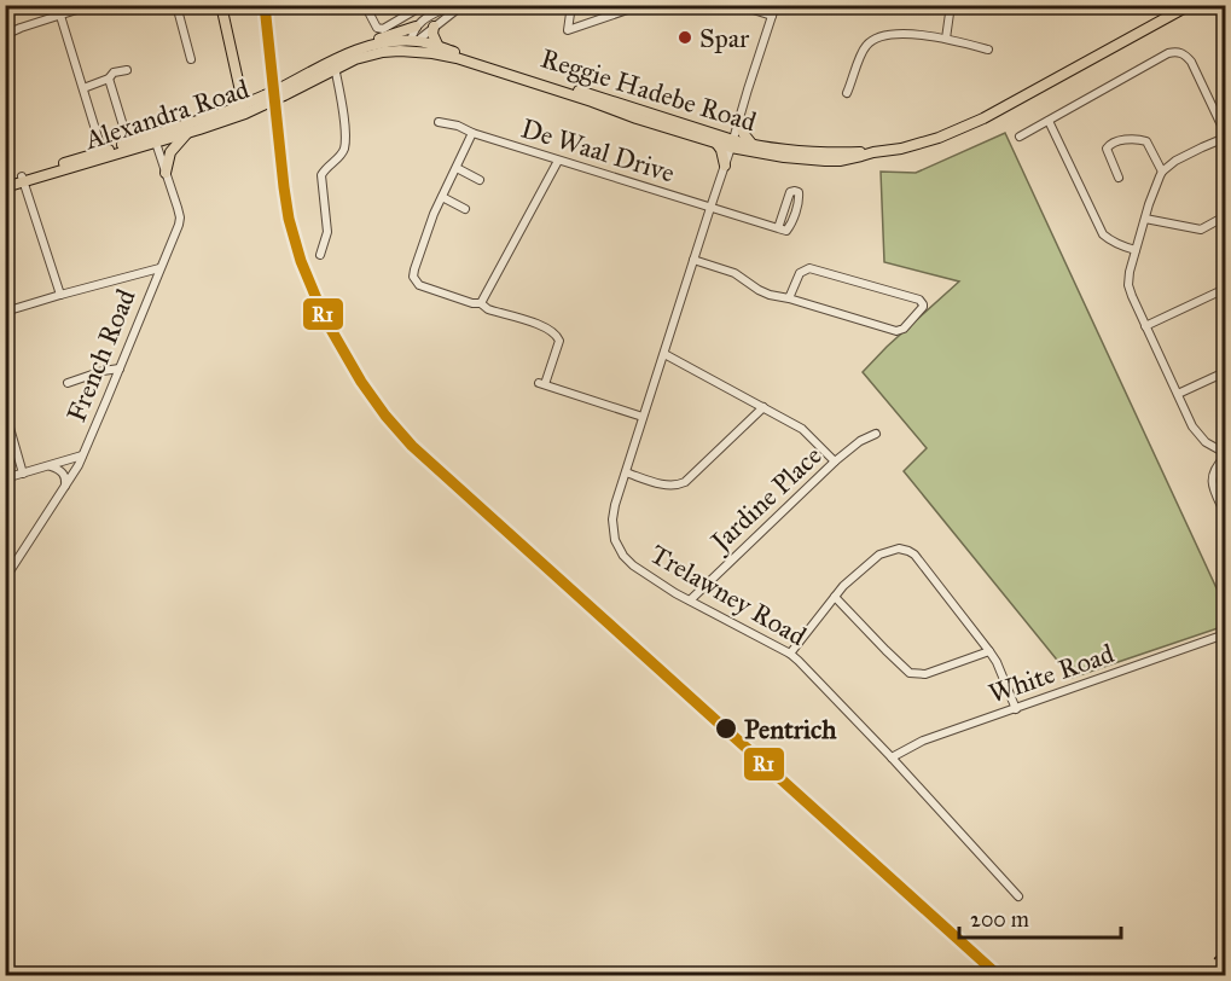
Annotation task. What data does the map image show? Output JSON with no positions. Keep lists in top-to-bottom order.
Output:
{
  "streets": {
    "main road": ["Reggie Hadebe Road", "Alexandra Road"],
    "street": [
      "De Waal Drive",
      "French Road",
      "Jardine Place",
      "Trelawney Road",
      "White Road"
    ]
  },
  "crossings": [
    ["Reggie Hadebe Road", "Alexandra Road"],
    ["Reggie Hadebe Road", "Trelawney Road"],
    ["Alexandra Road", "French Road"],
    ["De Waal Drive", "Trelawney Road"],
    ["Jardine Place", "Trelawney Road"],
    ["Trelawney Road", "White Road"]
  ],
  "places": ["Spar", "Pentrich"],
  "lines": ["transit line R1"],
  "scale_bar": "200 m"
}
